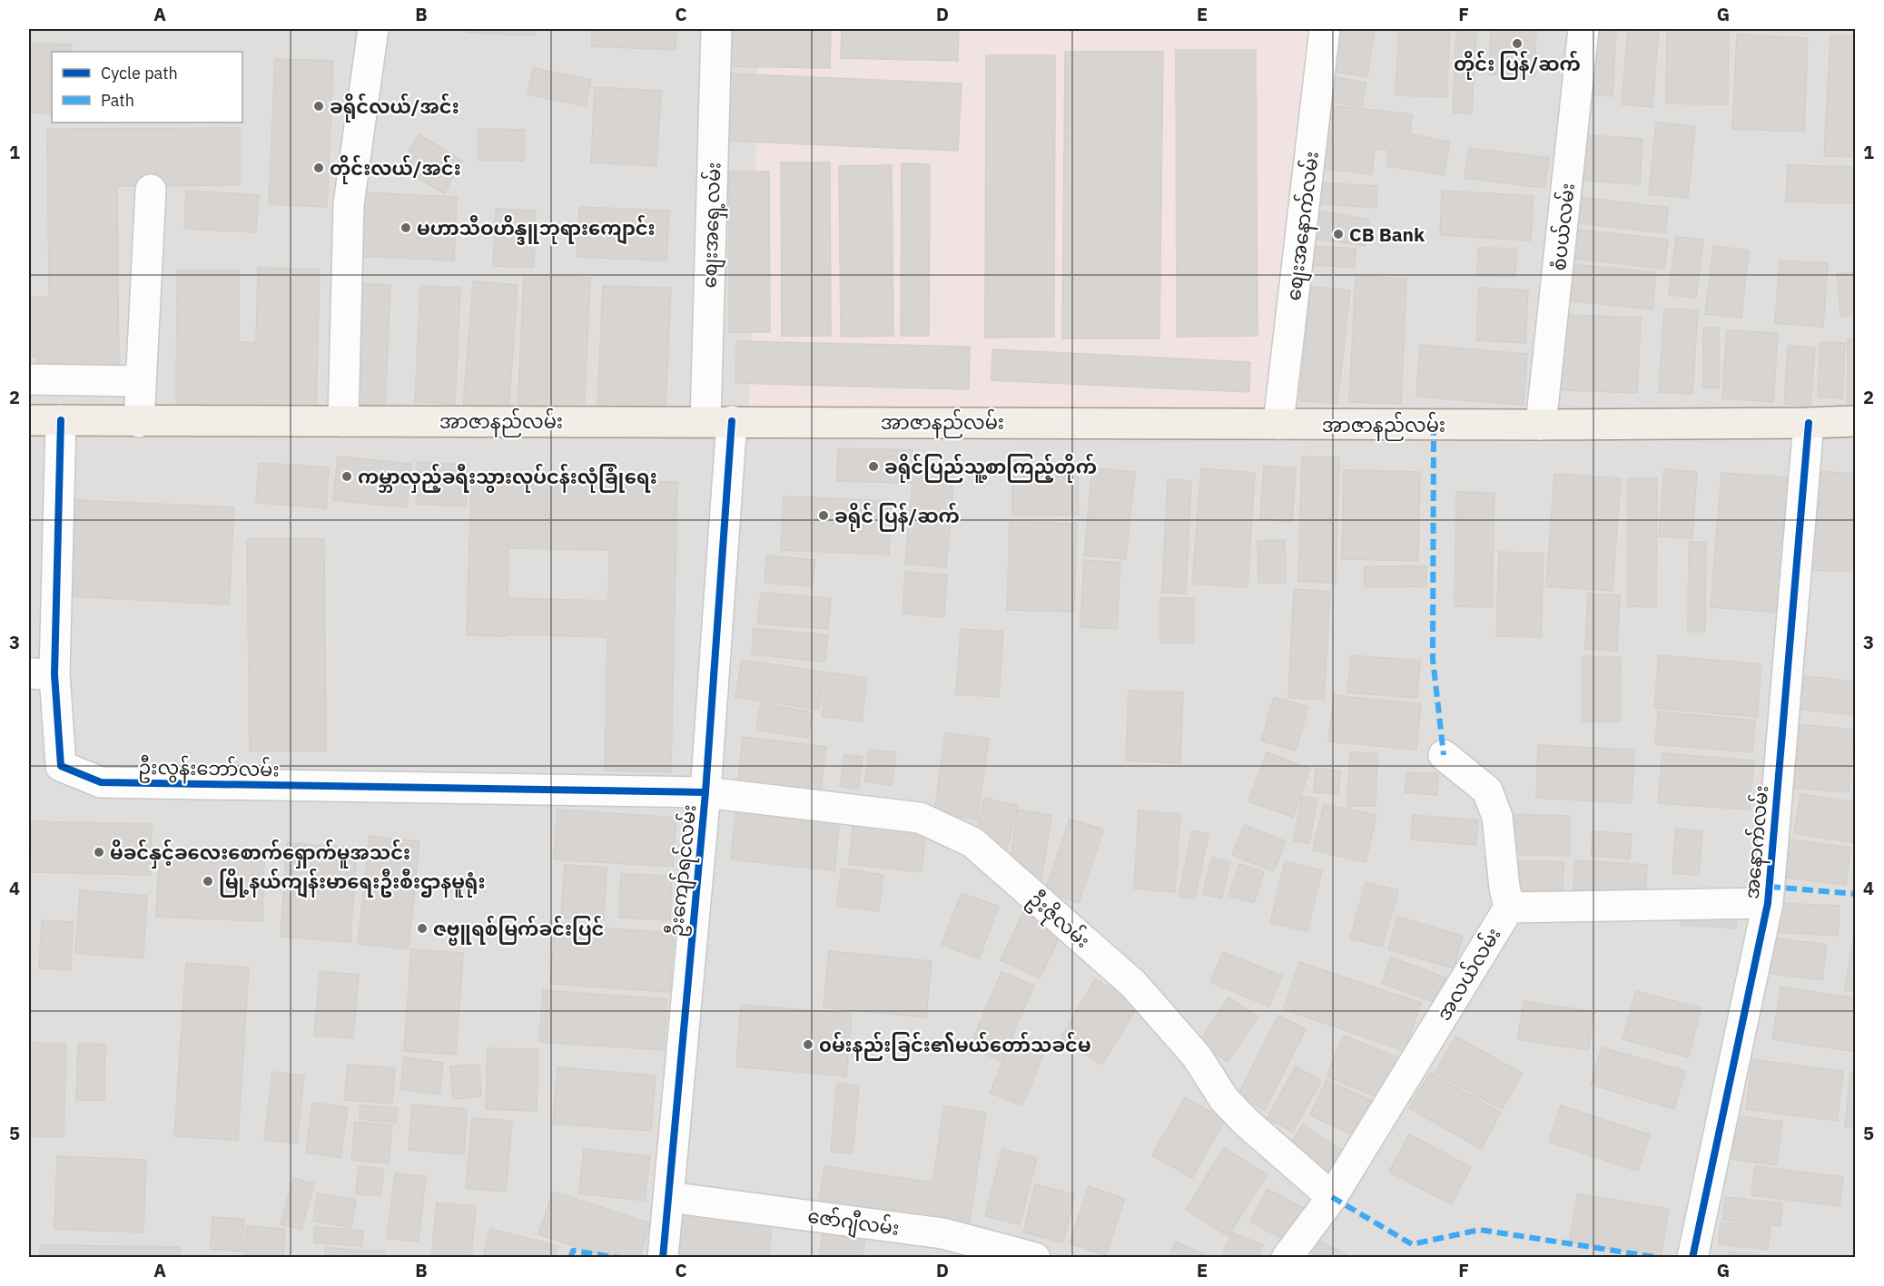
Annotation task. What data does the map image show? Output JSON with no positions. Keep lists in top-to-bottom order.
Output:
{
  "streets": {
    "main road": ["အာဇာနည်လမ်း"],
    "street": [
      "စျေးအရှေ့လမ်း",
      "စျေးအနောက်လမ်း",
      "စံပယ်လမ်း",
      "ဦးလွန်းဘော်လမ်း",
      "အနောက်လမ်း",
      "ဦးကျော်ရင်လမ်း",
      "ဦးဇိုလမ်း",
      "အလယ်လမ်း",
      "ဇော်ဂျီလမ်း"
    ]
  },
  "crossings": [
    ["စျေးအရှေ့လမ်း", "အာဇာနည်လမ်း"],
    ["စျေးအရှေ့လမ်း", "ဦးကျော်ရင်လမ်း"],
    ["စျေးအနောက်လမ်း", "အာဇာနည်လမ်း"],
    ["စံပယ်လမ်း", "အာဇာနည်လမ်း"],
    ["အာဇာနည်လမ်း", "ဦးလွန်းဘော်လမ်း"],
    ["အာဇာနည်လမ်း", "အနောက်လမ်း"],
    ["အာဇာနည်လမ်း", "ဦးကျော်ရင်လမ်း"],
    ["ဦးလွန်းဘော်လမ်း", "ဦးကျော်ရင်လမ်း"],
    ["ဦးလွန်းဘော်လမ်း", "ဦးဇိုလမ်း"],
    ["အနောက်လမ်း", "အလယ်လမ်း"],
    ["ဦးကျော်ရင်လမ်း", "ဦးဇိုလမ်း"],
    ["ဦးကျော်ရင်လမ်း", "ဇော်ဂျီလမ်း"],
    ["ဦးဇိုလမ်း", "အလယ်လမ်း"]
  ],
  "places": [
    "တိုင်း ပြန်/ဆက်",
    "ခရိုင်လယ်/အင်း",
    "တိုင်းလယ်/အင်း",
    "မဟာသီဝဟိန္ဒူဘုရားကျောင်း",
    "CB Bank",
    "ခရိုင်ပြည်သူ့စာကြည့်တိုက်",
    "ကမ္ဘာလှည့်ခရီးသွားလုပ်ငန်းလုံခြုံရေး",
    "ခရိုင် ပြန်/ဆက်",
    "မိခင်နှင့်ခလေးစောက်ရှောက်မူအသင်း",
    "မြို့နယ်ကျန်းမာရေးဦးစီးဌာနမူရုံး",
    "ဇဗ္ဗူရစ်မြက်ခင်းပြင်",
    "၀မ်းနည်းခြင်း၏မယ်တော်သခင်မ"
  ],
  "legend": ["Cycle path", "Path"],
  "grid": {
    "columns": [
      "A",
      "B",
      "C",
      "D",
      "E",
      "F",
      "G"
    ],
    "rows": [
      "1",
      "2",
      "3",
      "4",
      "5"
    ]
  }
}
